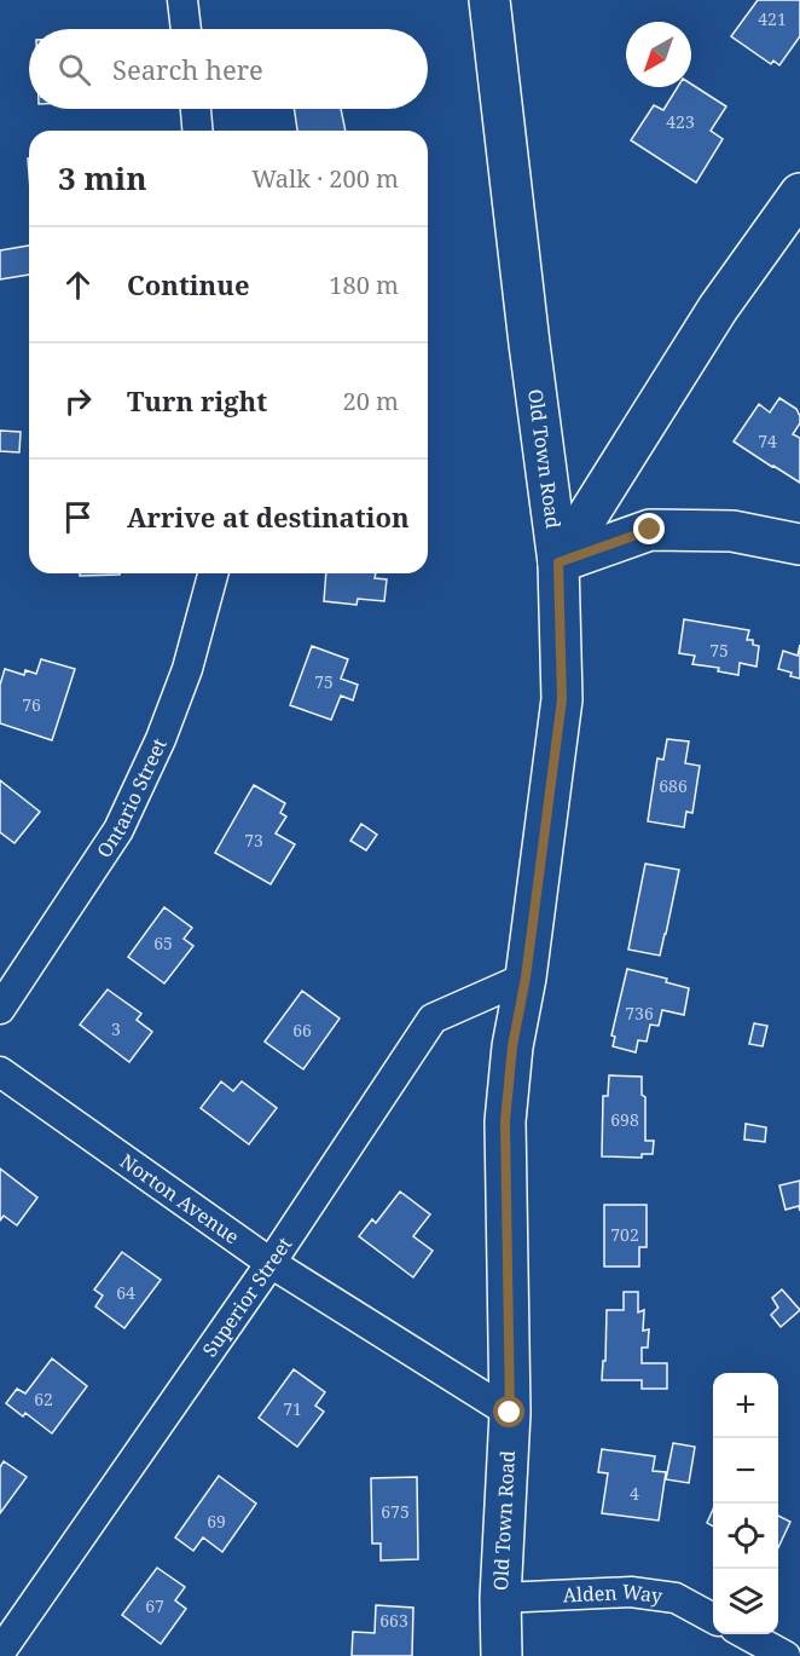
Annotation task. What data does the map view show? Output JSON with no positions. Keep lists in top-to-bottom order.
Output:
{
  "streets": {
    "main road": ["Old Town Road"],
    "street": [
      "Ontario Street",
      "Norton Avenue",
      "Superior Street",
      "Alden Way"
    ]
  },
  "crossings": [
    ["Old Town Road", "Norton Avenue"],
    ["Old Town Road", "Superior Street"],
    ["Old Town Road", "Alden Way"],
    ["Norton Avenue", "Superior Street"]
  ],
  "house_numbers": [
    "421",
    "423",
    "74",
    "75",
    "75",
    "76",
    "686",
    "73",
    "65",
    "736",
    "3",
    "66",
    "698",
    "702",
    "64",
    "62",
    "71",
    "4",
    "675",
    "69",
    "67",
    "663"
  ],
  "north": "bottom left",
  "page": {
    "search": "Search here",
    "heading": ["3 min", "Walk · 200 m"],
    "list": [
      ["Continue", "180 m"],
      ["Turn right", "20 m"],
      "Arrive at destination"
    ],
    "map_buttons": ["+", "−"]
  }
}
